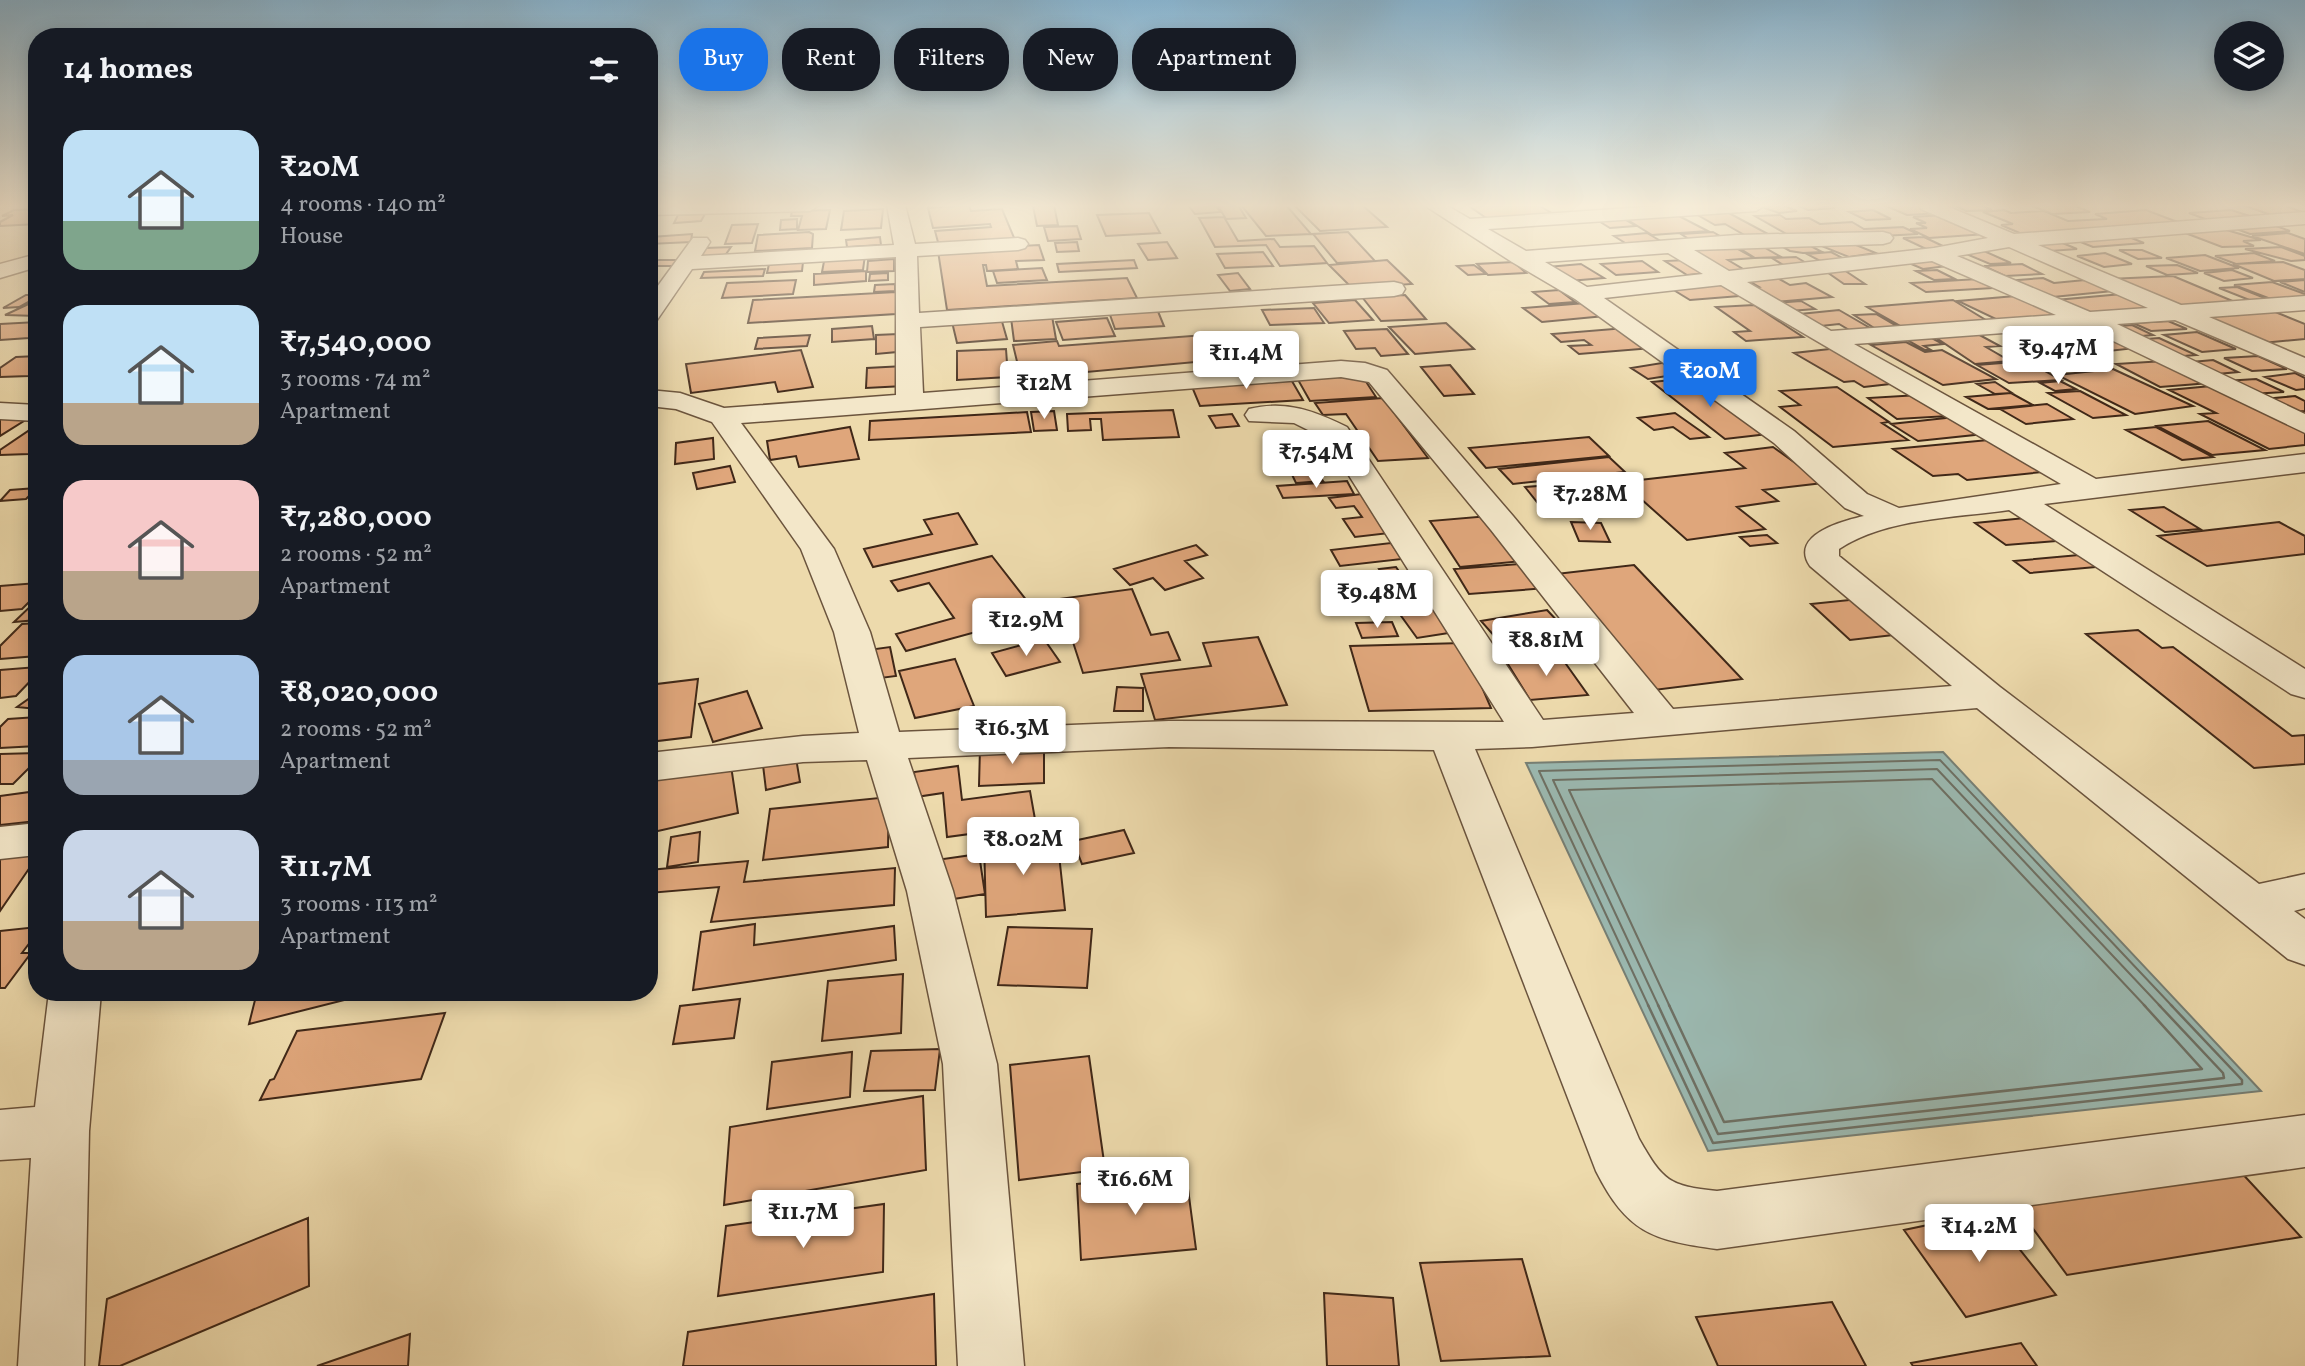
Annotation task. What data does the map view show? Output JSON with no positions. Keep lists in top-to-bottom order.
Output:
{
  "page": {
    "chip": [
      "Buy",
      "Rent",
      "Filters",
      "New",
      "Apartment"
    ],
    "heading": "14 homes",
    "list": [
      {
        "name": "₹20M",
        "note": "4 rooms · 140 m² · House"
      },
      {
        "name": "₹7,540,000",
        "note": "3 rooms · 74 m² · Apartment"
      },
      {
        "name": "₹7,280,000",
        "note": "2 rooms · 52 m² · Apartment"
      },
      {
        "name": "₹8,020,000",
        "note": "2 rooms · 52 m² · Apartment"
      },
      {
        "name": "₹11.7M",
        "note": "3 rooms · 113 m² · Apartment"
      }
    ],
    "price": [
      "₹9.47M",
      "₹11.4M",
      "₹20M",
      "₹12M",
      "₹7.54M",
      "₹7.28M",
      "₹9.48M",
      "₹12.9M",
      "₹8.81M",
      "₹16.3M",
      "₹8.02M",
      "₹16.6M",
      "₹11.7M",
      "₹14.2M"
    ]
  }
}
